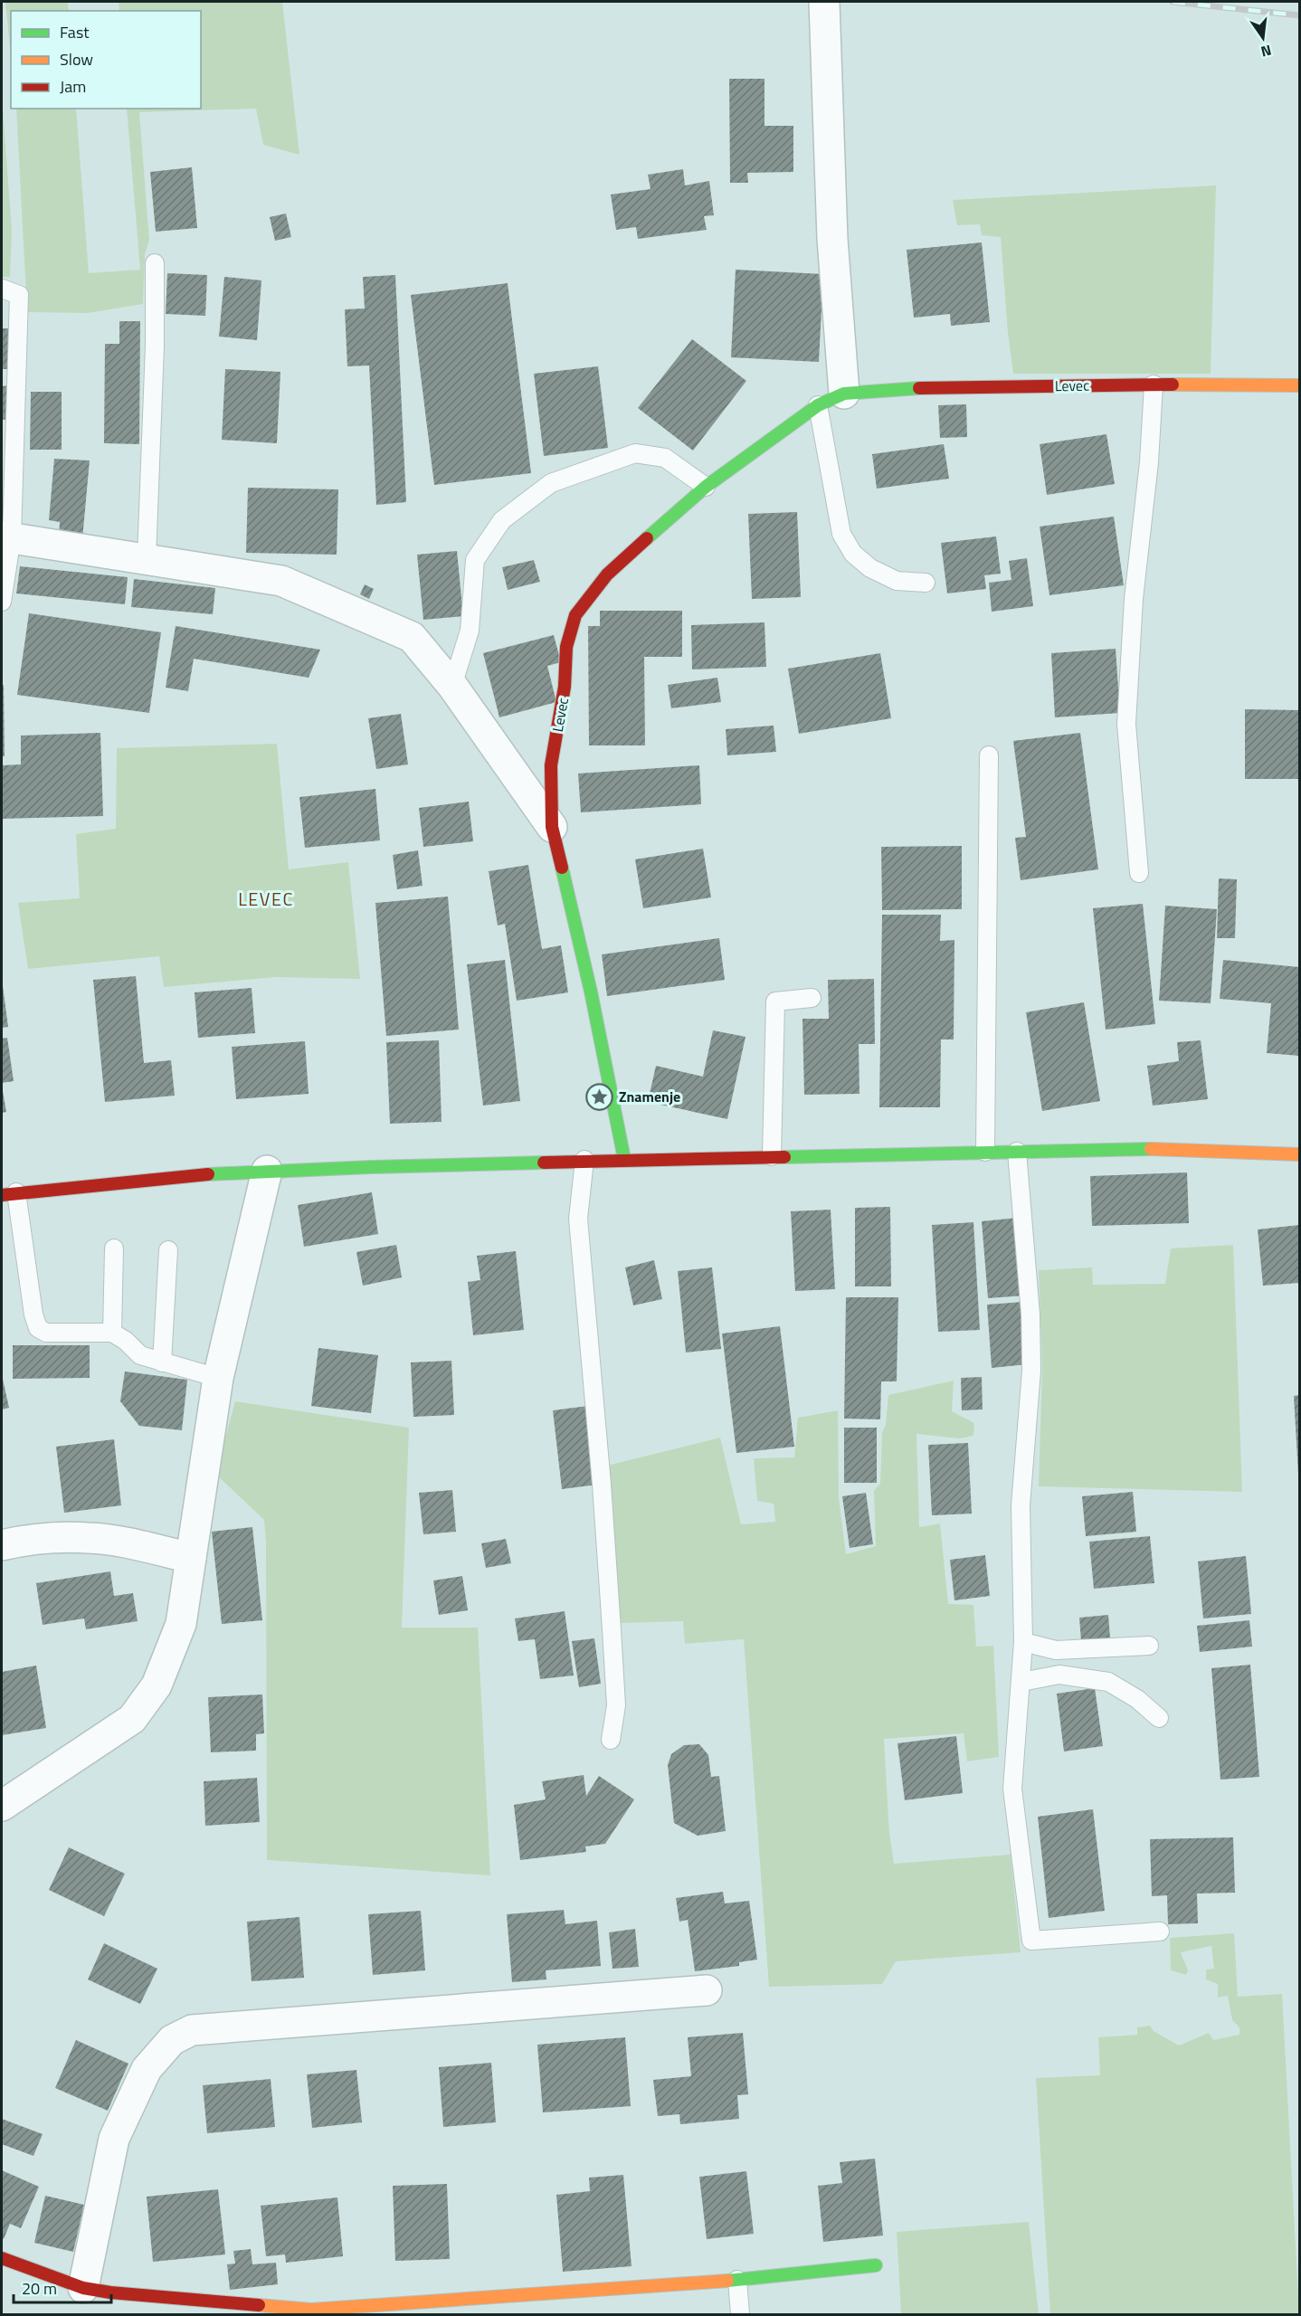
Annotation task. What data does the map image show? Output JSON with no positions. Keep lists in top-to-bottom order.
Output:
{
  "streets": {
    "street": ["Levec"]
  },
  "districts": ["LEVEC"],
  "places": {
    "place": ["Znamenje"]
  },
  "legend": ["Fast", "Slow", "Jam"],
  "scale_bar": "20 m",
  "north": "bottom"
}
